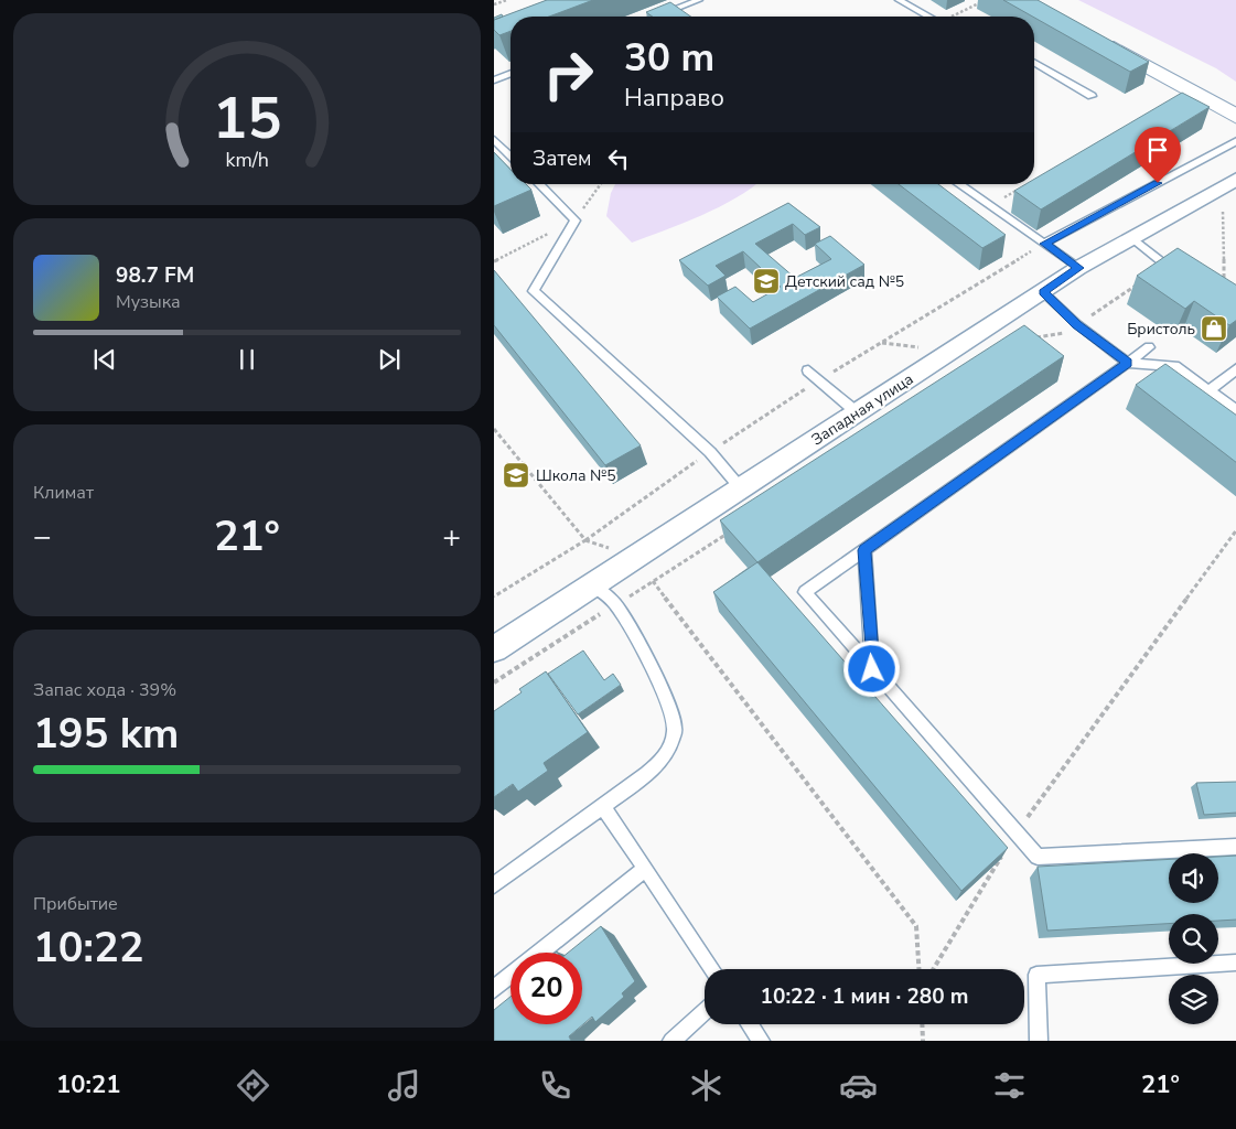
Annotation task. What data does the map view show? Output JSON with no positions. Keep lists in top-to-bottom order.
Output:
{
  "streets": {
    "street": ["Западная улица"]
  },
  "places": {
    "school or university": ["Детский сад №5", "Школа №5"],
    "shop": ["Бристоль"]
  },
  "page": {
    "turn": ["30 m", "Направо"],
    "then": "Затем",
    "song": ["98.7 FM", "Музыка"],
    "tile": [
      "Климат",
      ["Запас хода · 39%", "195 km"],
      ["Прибытие", "10:22"]
    ],
    "heat": ["−", "21°", "+"],
    "limit": "20",
    "trip": "10:22 · 1 мин · 280 m",
    "tabs": ["10:21", "21°"],
    "gauge": ["15", "km/h"]
  }
}
